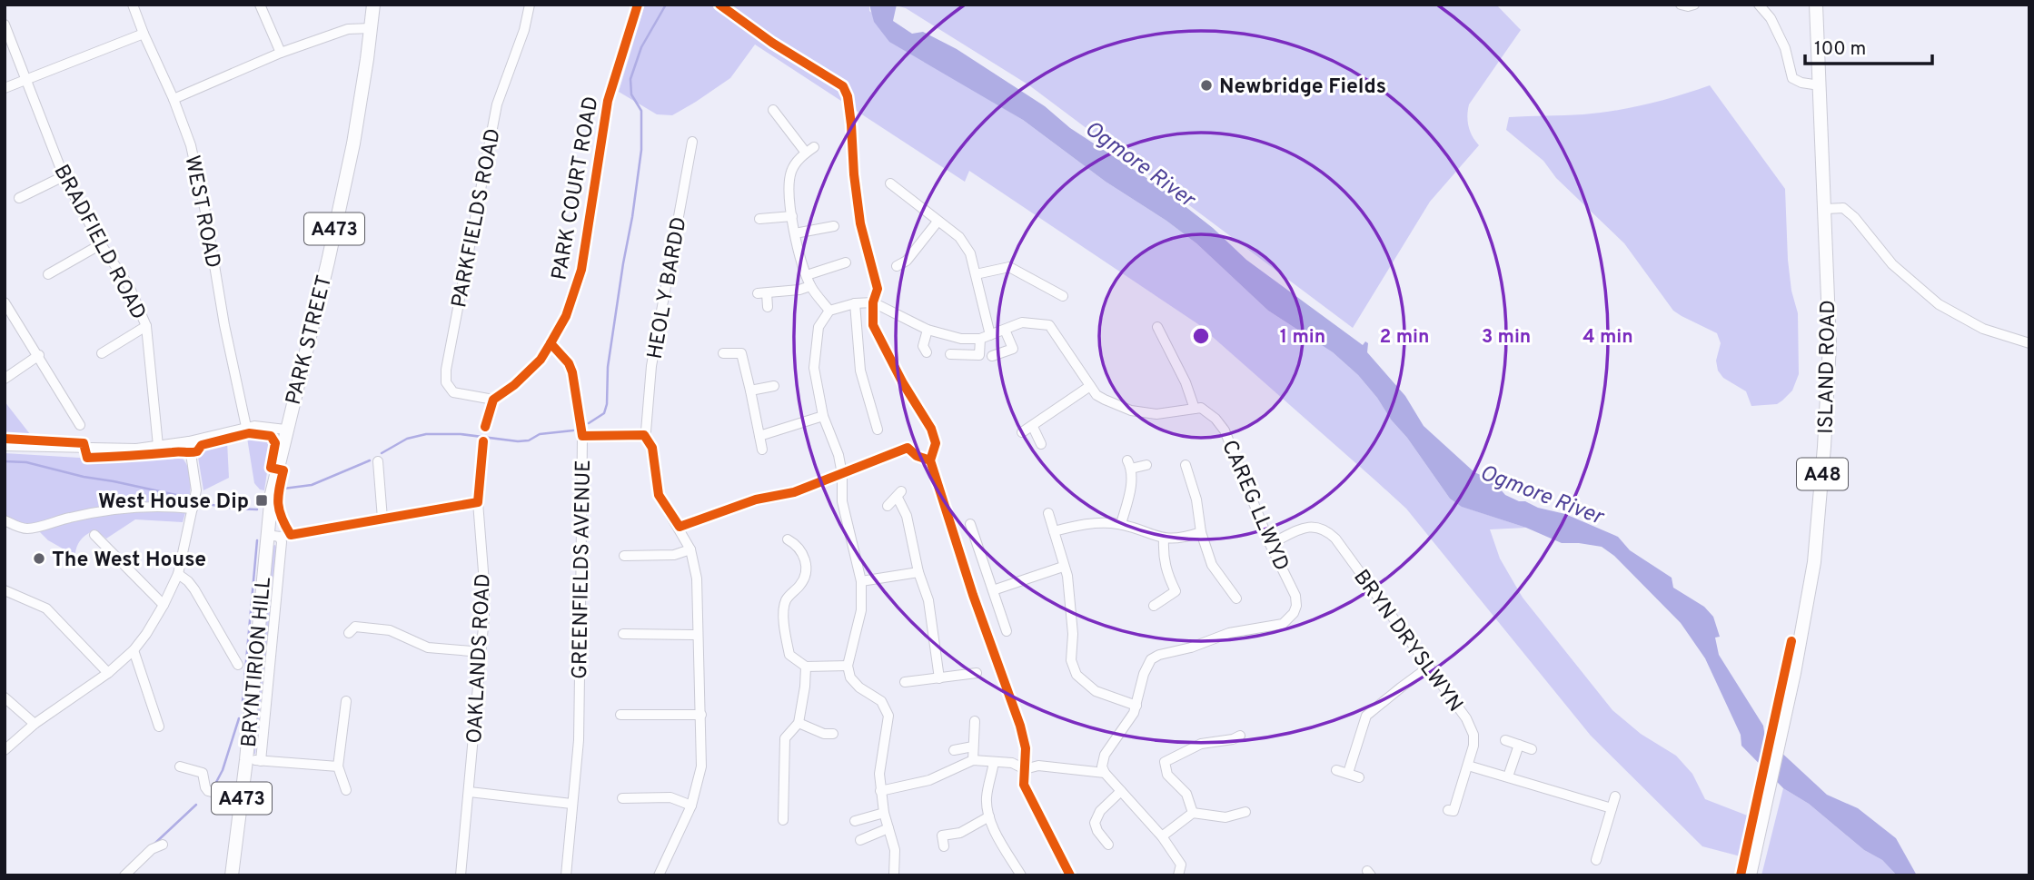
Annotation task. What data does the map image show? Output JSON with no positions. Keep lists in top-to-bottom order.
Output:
{
  "streets": {
    "main road": [
      "A473",
      "PARK STREET",
      "ISLAND ROAD",
      "A48",
      "BRYNTIRION HILL"
    ],
    "street": [
      "PARK COURT ROAD",
      "WEST ROAD",
      "PARKFIELDS ROAD",
      "BRADFIELD ROAD",
      "HEOL Y BARDD",
      "CAREG LLWYD",
      "GREENFIELDS AVENUE",
      "BRYN DRYSLWYN",
      "OAKLANDS ROAD"
    ]
  },
  "crossings": [
    ["PARK COURT ROAD", "PARKFIELDS ROAD"],
    ["PARK COURT ROAD", "GREENFIELDS AVENUE"],
    ["PARK STREET", "BRYNTIRION HILL"],
    ["CAREG LLWYD", "BRYN DRYSLWYN"]
  ],
  "water": ["Ogmore River"],
  "places": {
    "other": ["Newbridge Fields", "The West House"],
    "transit": ["West House Dip"]
  },
  "scale_bar": "100 m",
  "rings": [
    "1 min",
    "2 min",
    "3 min",
    "4 min"
  ]
}
